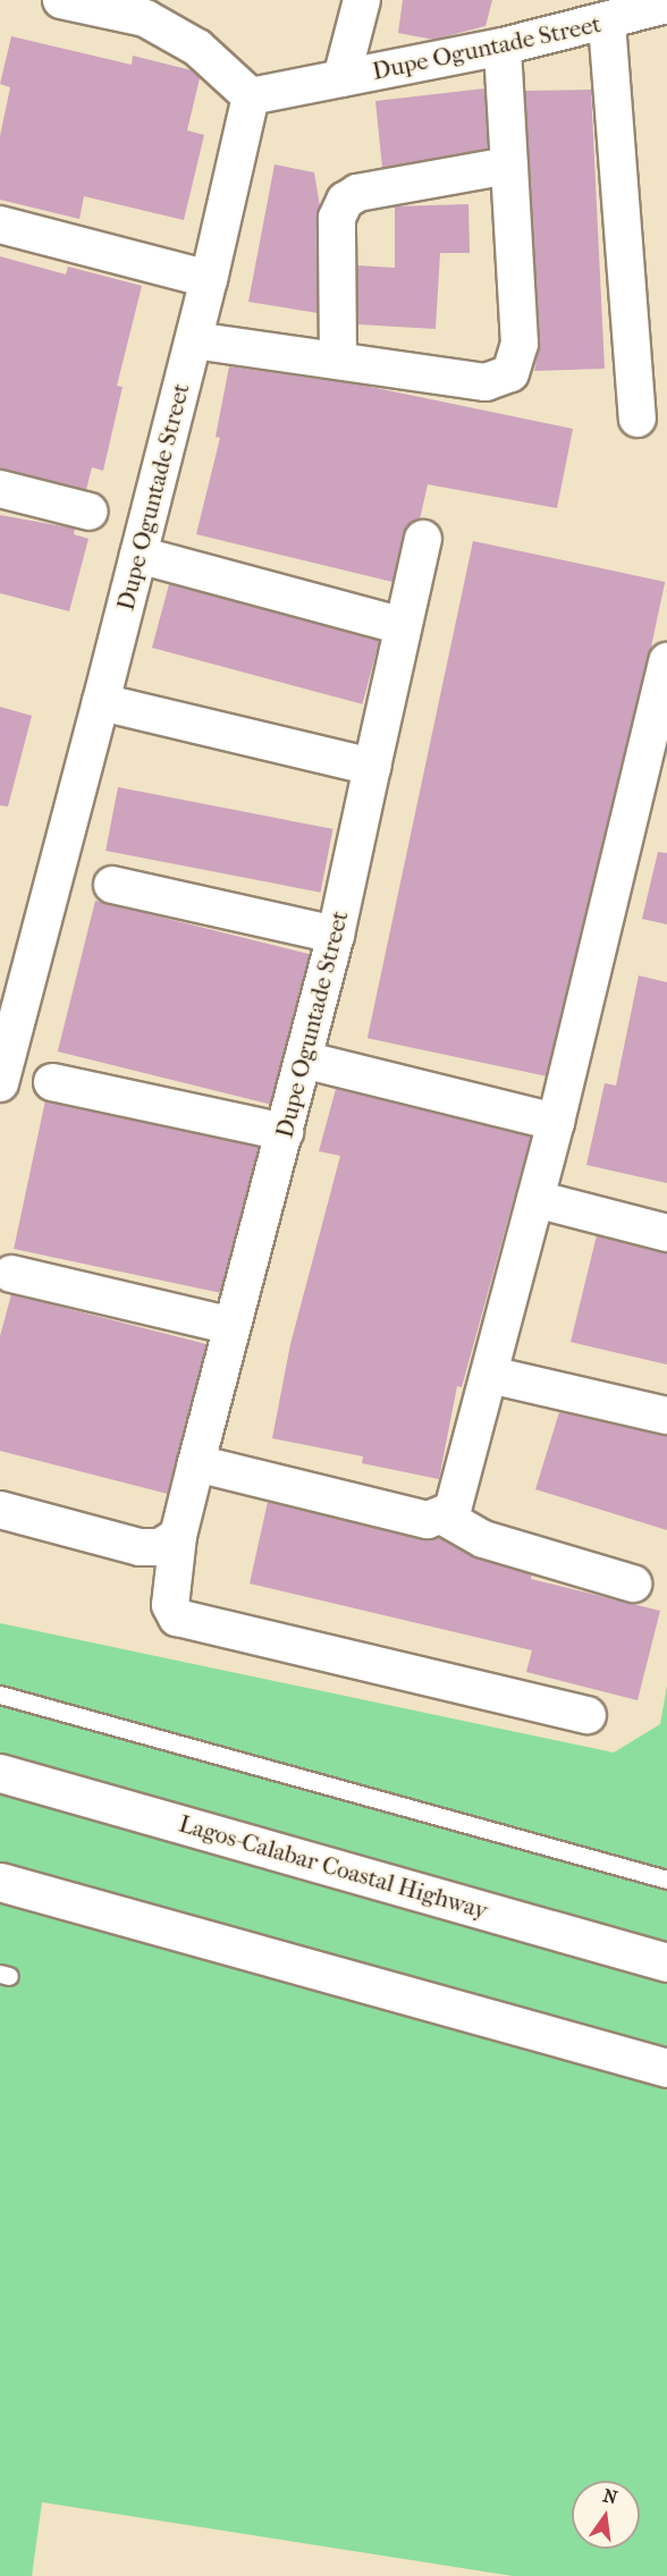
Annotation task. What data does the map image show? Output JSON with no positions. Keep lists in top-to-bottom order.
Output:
{
  "streets": {
    "highway": ["Lagos-Calabar Coastal Highway"],
    "street": ["Dupe Oguntade Street"]
  },
  "north": "top"
}
